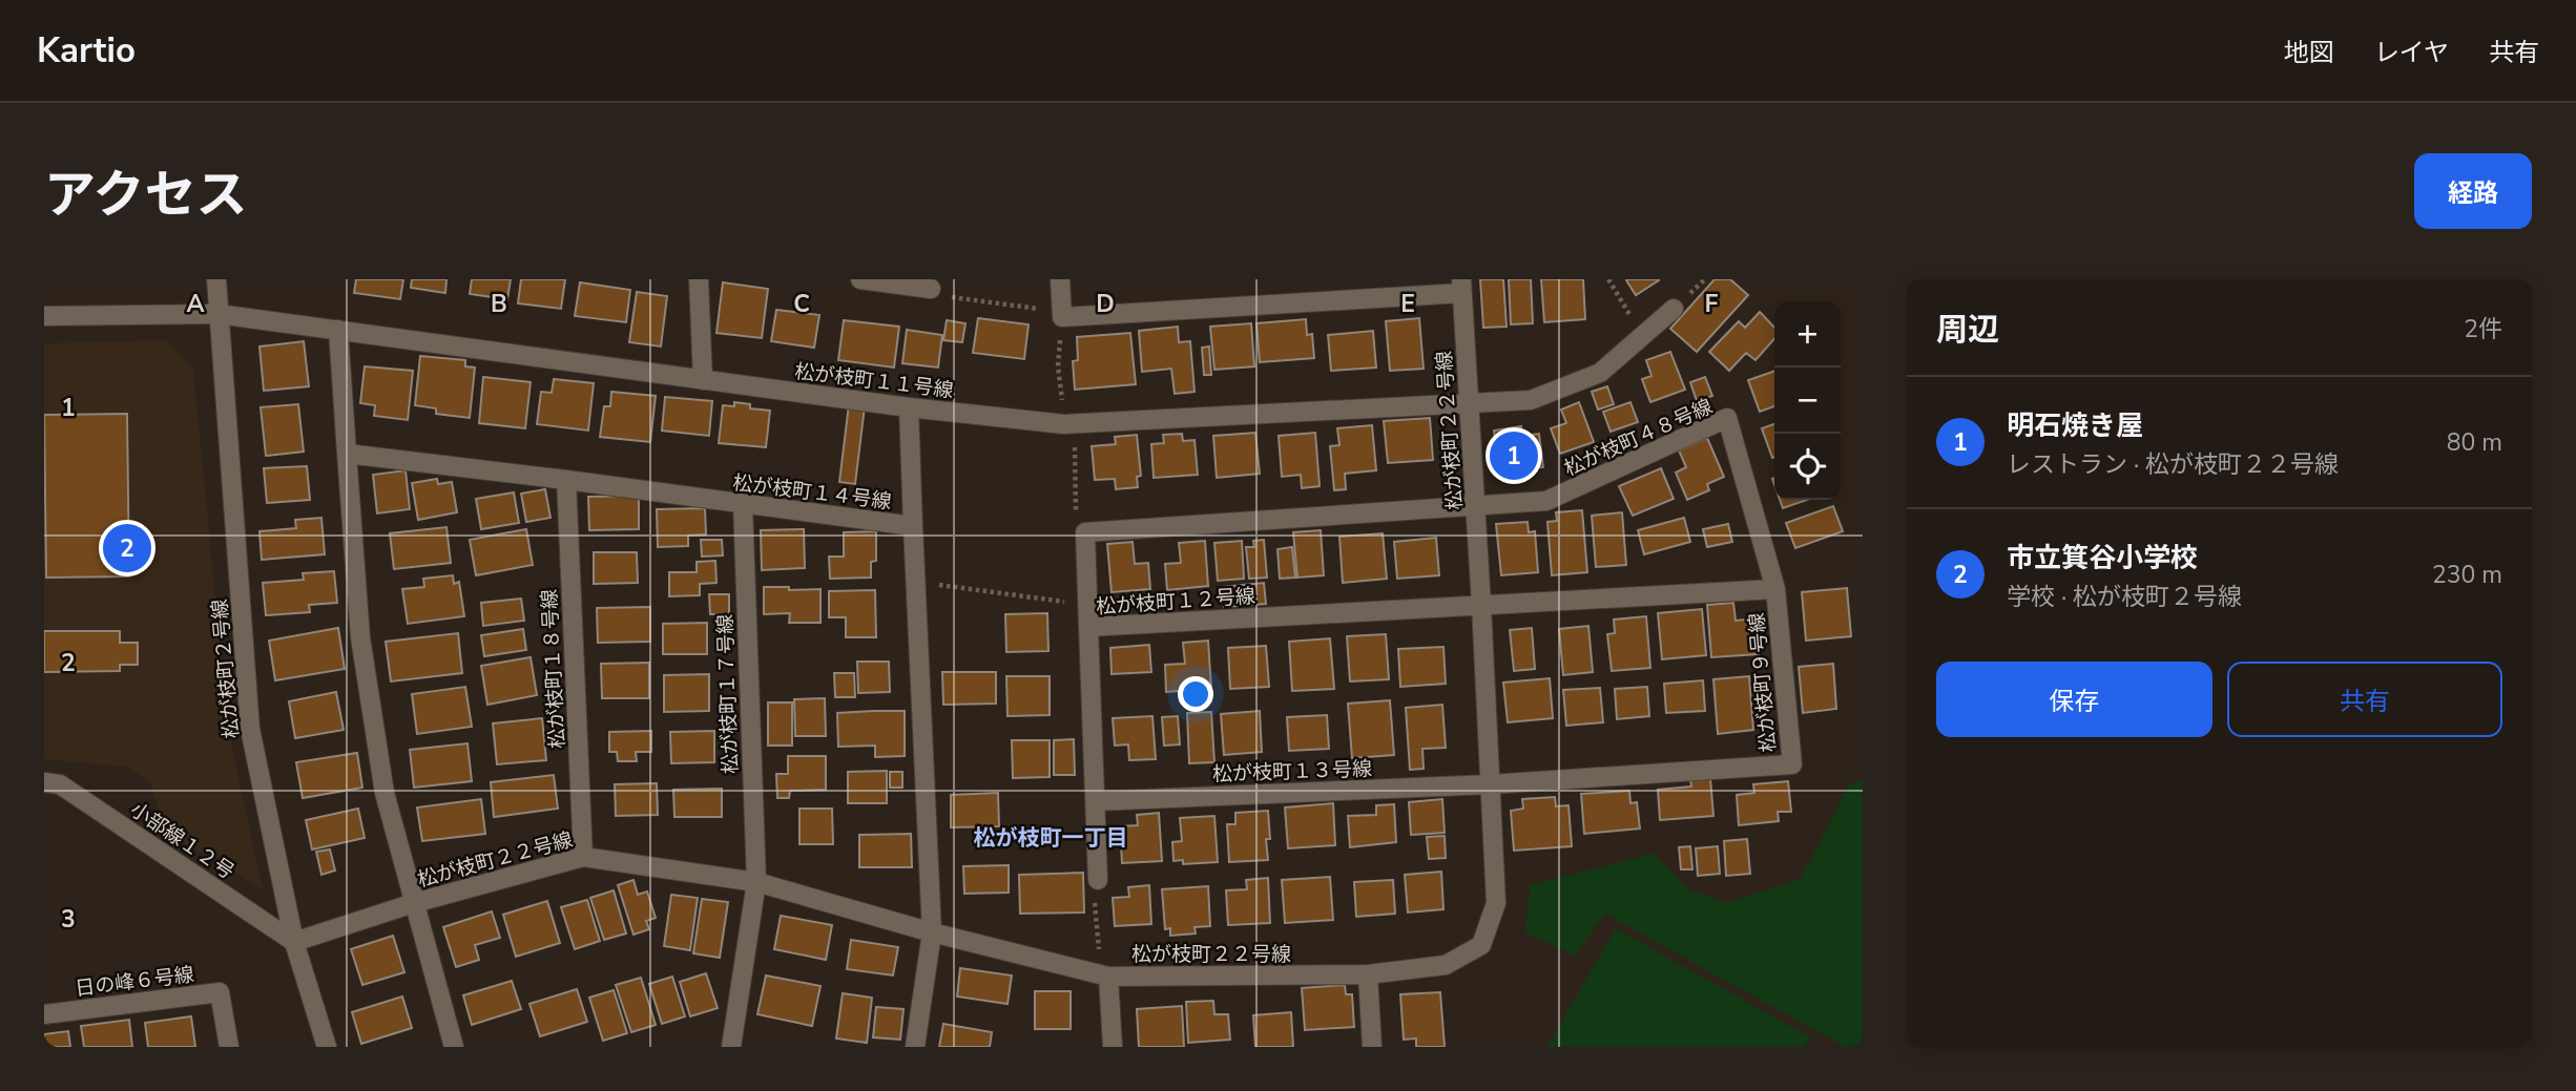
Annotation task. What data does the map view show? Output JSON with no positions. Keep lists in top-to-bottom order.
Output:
{
  "streets": {
    "street": [
      "松が枝町１１号線",
      "松が枝町２２号線",
      "松が枝町４８号線",
      "松が枝町１４号線",
      "松が枝町１２号線",
      "松が枝町２号線",
      "松が枝町１８号線",
      "松が枝町９号線",
      "松が枝町１７号線",
      "松が枝町１３号線",
      "小部線１２号",
      "日の峰６号線"
    ]
  },
  "crossings": [
    ["松が枝町１１号線", "松が枝町２２号線"],
    ["松が枝町１１号線", "松が枝町２号線"],
    ["松が枝町２２号線", "松が枝町４８号線"],
    ["松が枝町２２号線", "松が枝町１４号線"],
    ["松が枝町２２号線", "松が枝町１２号線"],
    ["松が枝町２２号線", "松が枝町２号線"],
    ["松が枝町２２号線", "松が枝町１８号線"],
    ["松が枝町２２号線", "松が枝町９号線"],
    ["松が枝町２２号線", "松が枝町１７号線"],
    ["松が枝町２２号線", "松が枝町１３号線"],
    ["松が枝町２２号線", "小部線１２号"],
    ["松が枝町４８号線", "松が枝町９号線"],
    ["松が枝町１４号線", "松が枝町１８号線"],
    ["松が枝町１４号線", "松が枝町１７号線"],
    ["松が枝町１２号線", "松が枝町９号線"],
    ["松が枝町１２号線", "松が枝町１３号線"],
    ["松が枝町２号線", "小部線１２号"],
    ["松が枝町９号線", "松が枝町１３号線"]
  ],
  "districts": ["松が枝町一丁目"],
  "page": {
    "header": "Kartio",
    "nav": ["地図", "レイヤ", "共有"],
    "title": "アクセス",
    "buttons": [
      "経路",
      ["保存", "共有"]
    ],
    "heading": ["周辺", "2件"],
    "map_buttons": ["+", "−"],
    "list": [
      {
        "mark": "1",
        "name": "明石焼き屋",
        "note": "レストラン · 松が枝町２２号線",
        "value": "80 m"
      },
      {
        "mark": "2",
        "name": "市立箕谷小学校",
        "note": "学校 · 松が枝町２号線",
        "value": "230 m"
      }
    ],
    "pins": ["1", "2"]
  },
  "grid": {
    "columns": [
      "A",
      "B",
      "C",
      "D",
      "E",
      "F"
    ],
    "rows": ["1", "2", "3"]
  }
}
